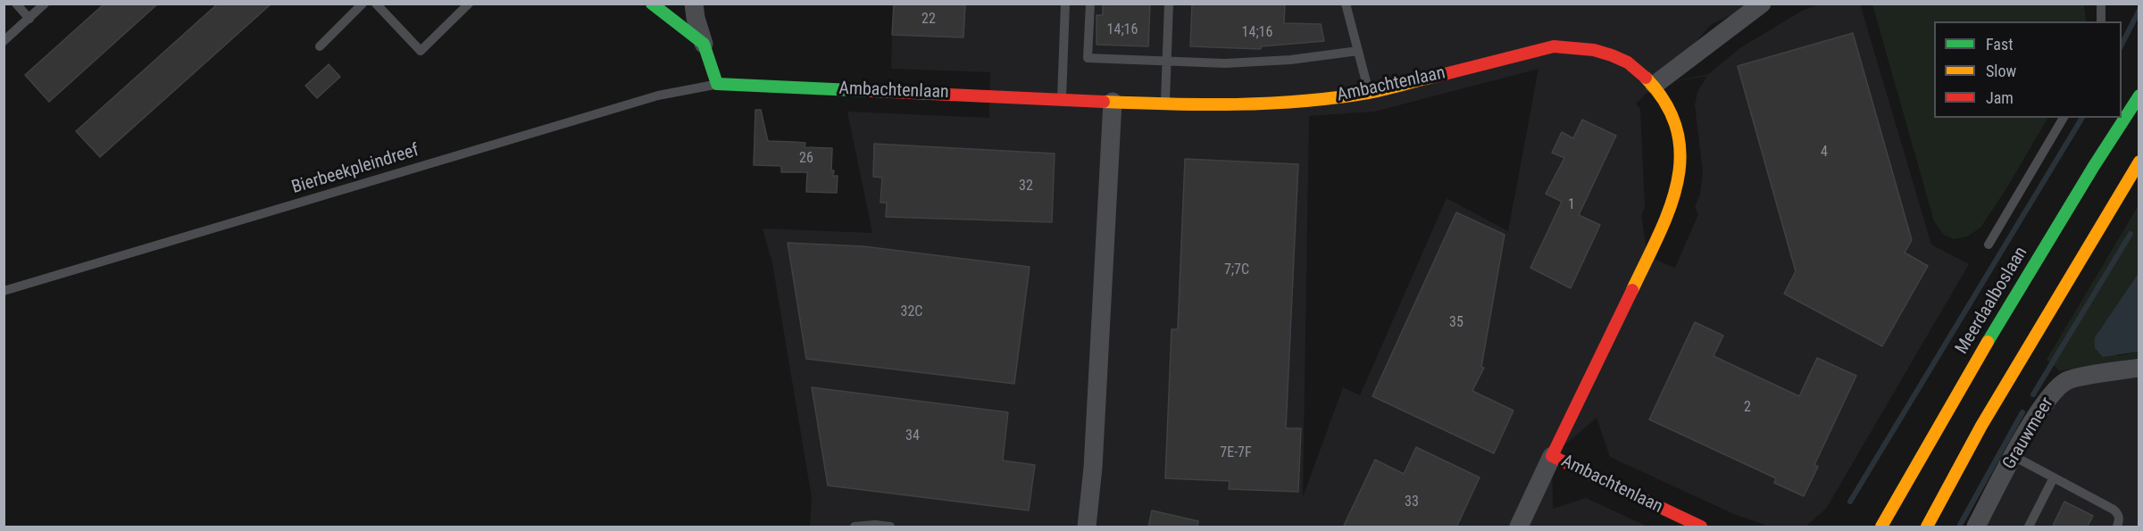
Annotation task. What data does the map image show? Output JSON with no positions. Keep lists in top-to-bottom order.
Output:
{
  "streets": {
    "main road": ["Ambachtenlaan", "Meerdaalboslaan"],
    "street": ["Grauwmeer"],
    "lane": ["Bierbeekpleindreef"]
  },
  "crossings": [
    ["Ambachtenlaan", "Bierbeekpleindreef"]
  ],
  "house_numbers": [
    "22",
    "14;16",
    "14;16",
    "4",
    "26",
    "32",
    "1",
    "7;7C",
    "32C",
    "35",
    "2",
    "34",
    "7E-7F",
    "33"
  ],
  "legend": ["Fast", "Slow", "Jam"]
}
